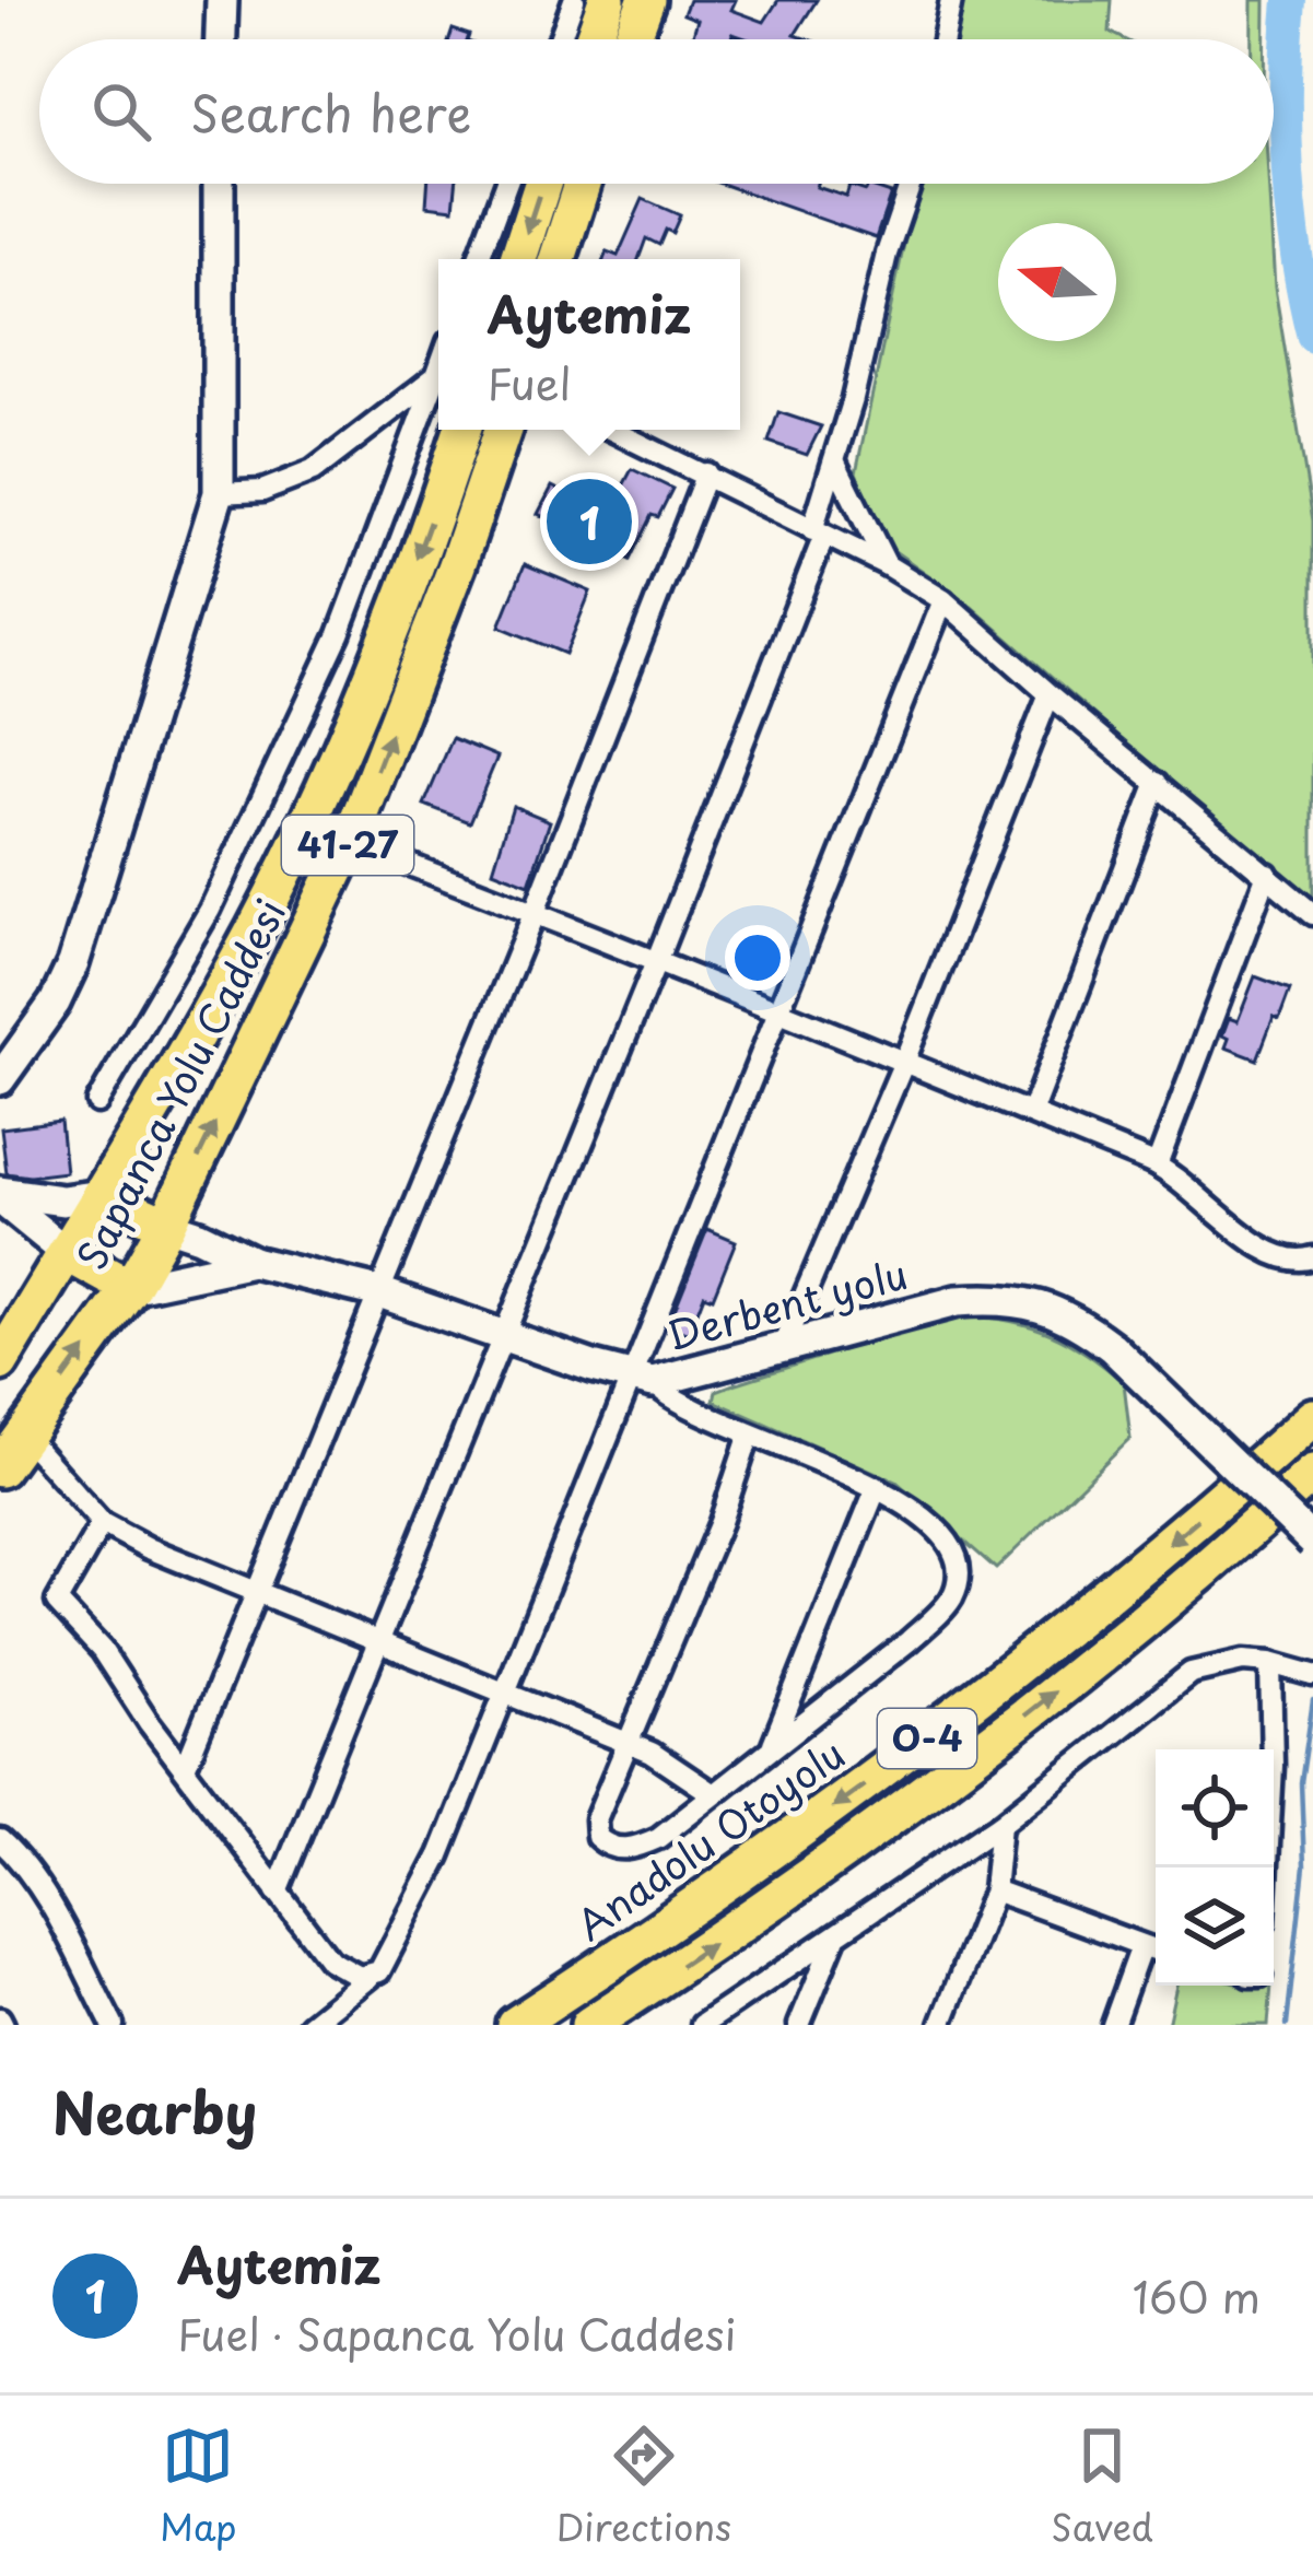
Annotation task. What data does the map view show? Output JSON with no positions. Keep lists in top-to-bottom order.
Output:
{
  "streets": {
    "highway": [
      "41-27",
      "Sapanca Yolu Caddesi",
      "O-4",
      "Anadolu Otoyolu"
    ],
    "street": ["Derbent yolu"]
  },
  "north": "left",
  "page": {
    "search": "Search here",
    "popup": ["Aytemiz", "Fuel"],
    "pins": "1",
    "heading": "Nearby",
    "list": [
      {
        "mark": "1",
        "name": "Aytemiz",
        "note": "Fuel · Sapanca Yolu Caddesi",
        "value": "160 m"
      }
    ],
    "nav": ["Map", "Directions", "Saved"]
  }
}
